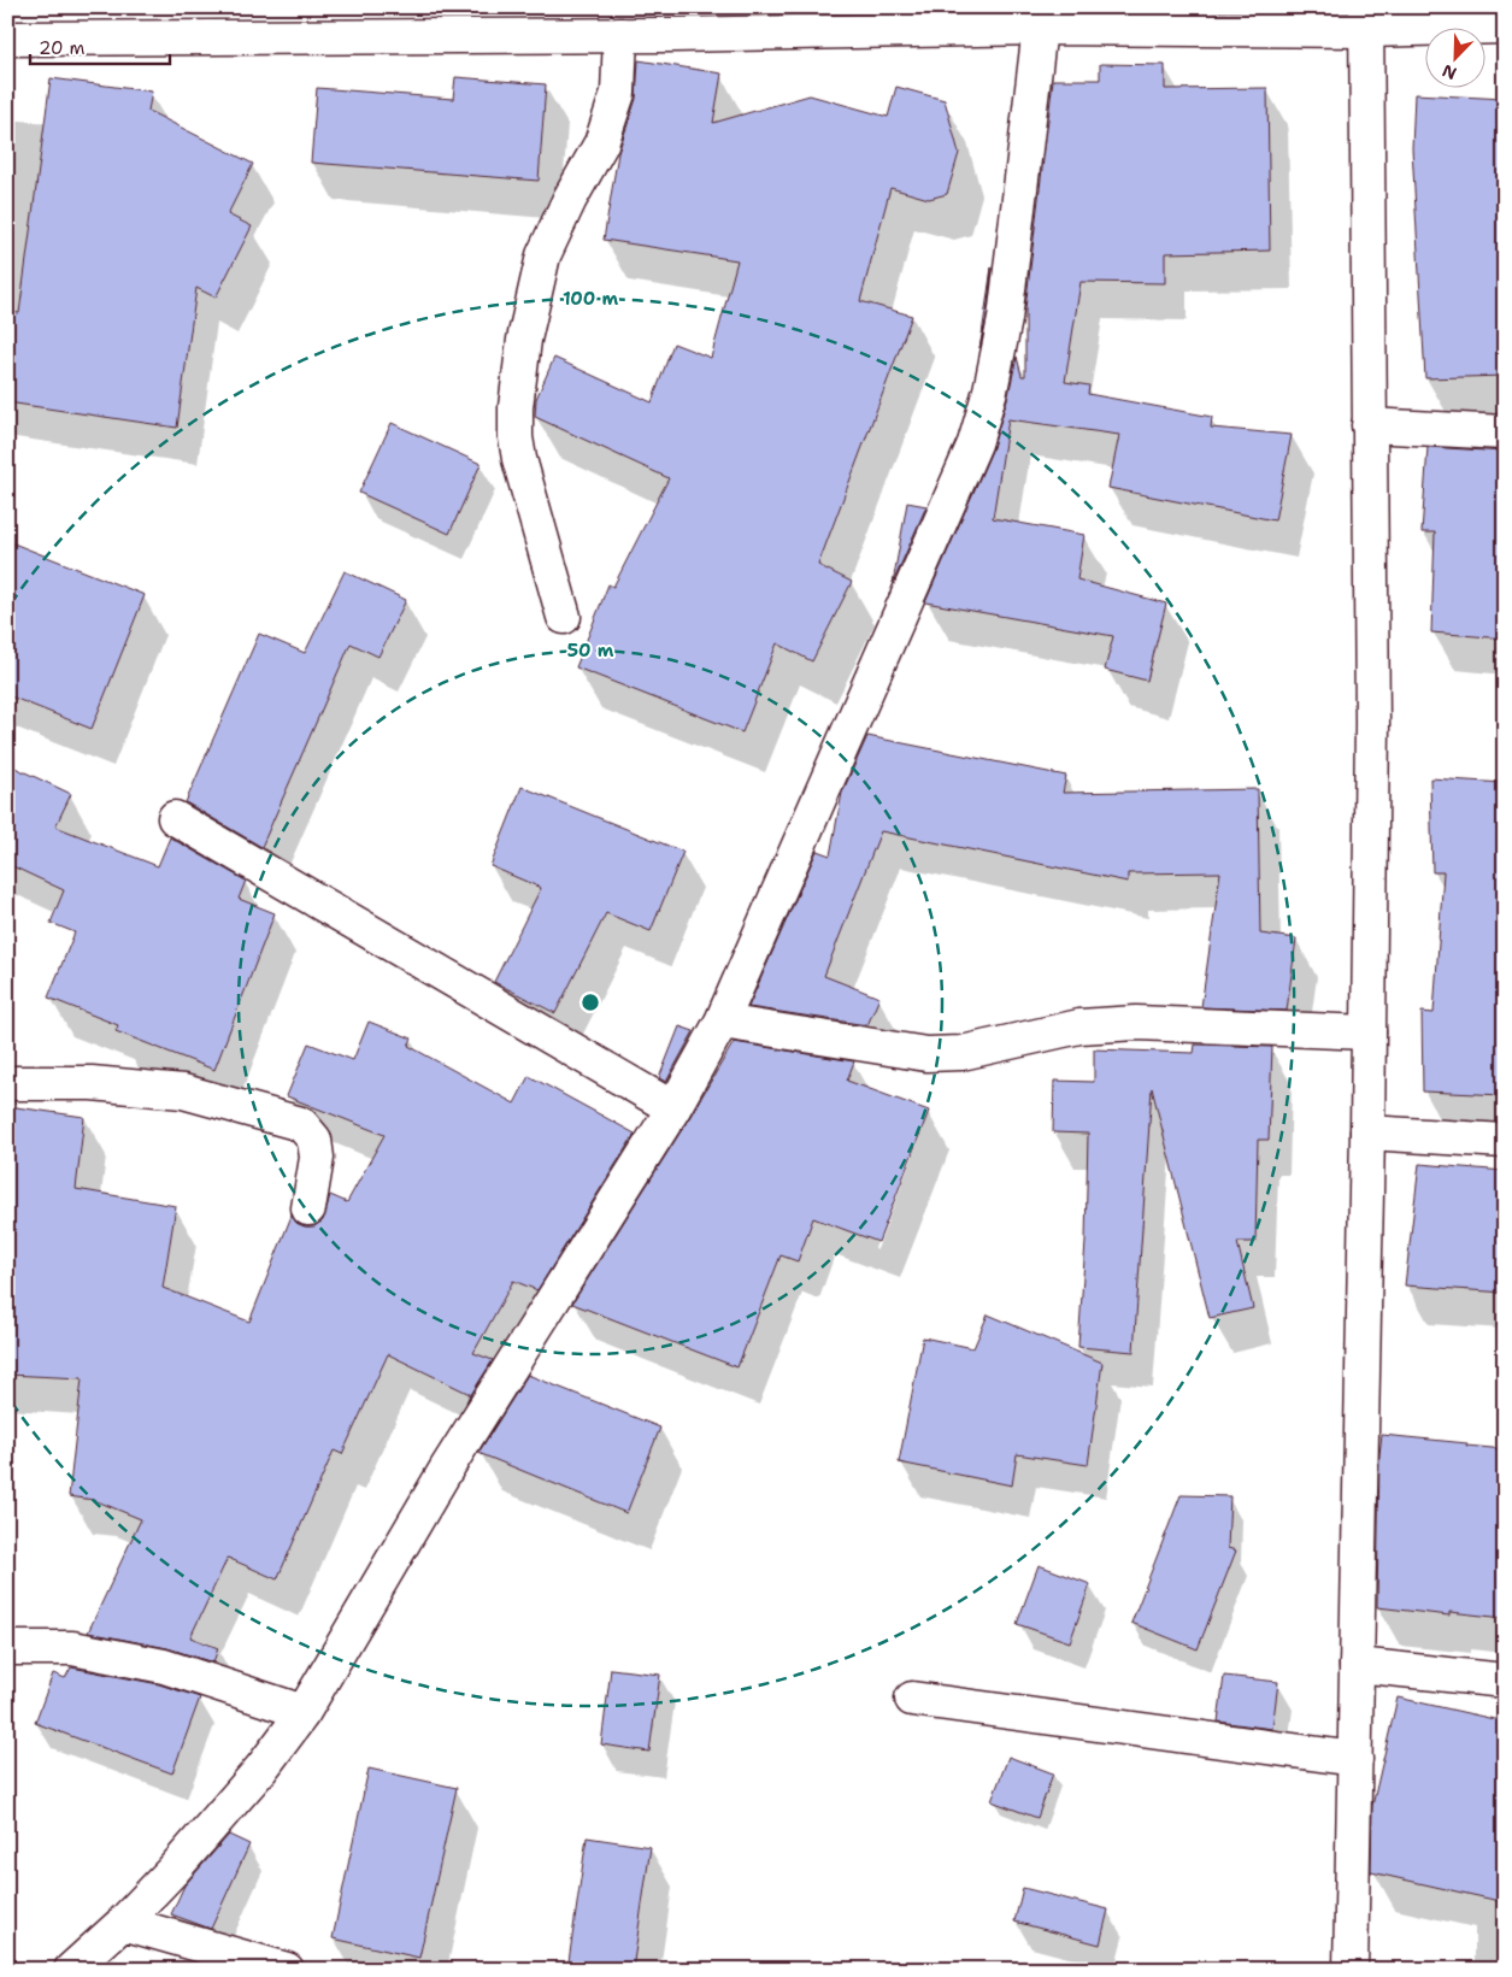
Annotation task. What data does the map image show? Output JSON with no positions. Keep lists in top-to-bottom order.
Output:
{
  "scale_bar": "20 m",
  "north": "bottom left",
  "rings": ["100 m", "50 m"]
}
